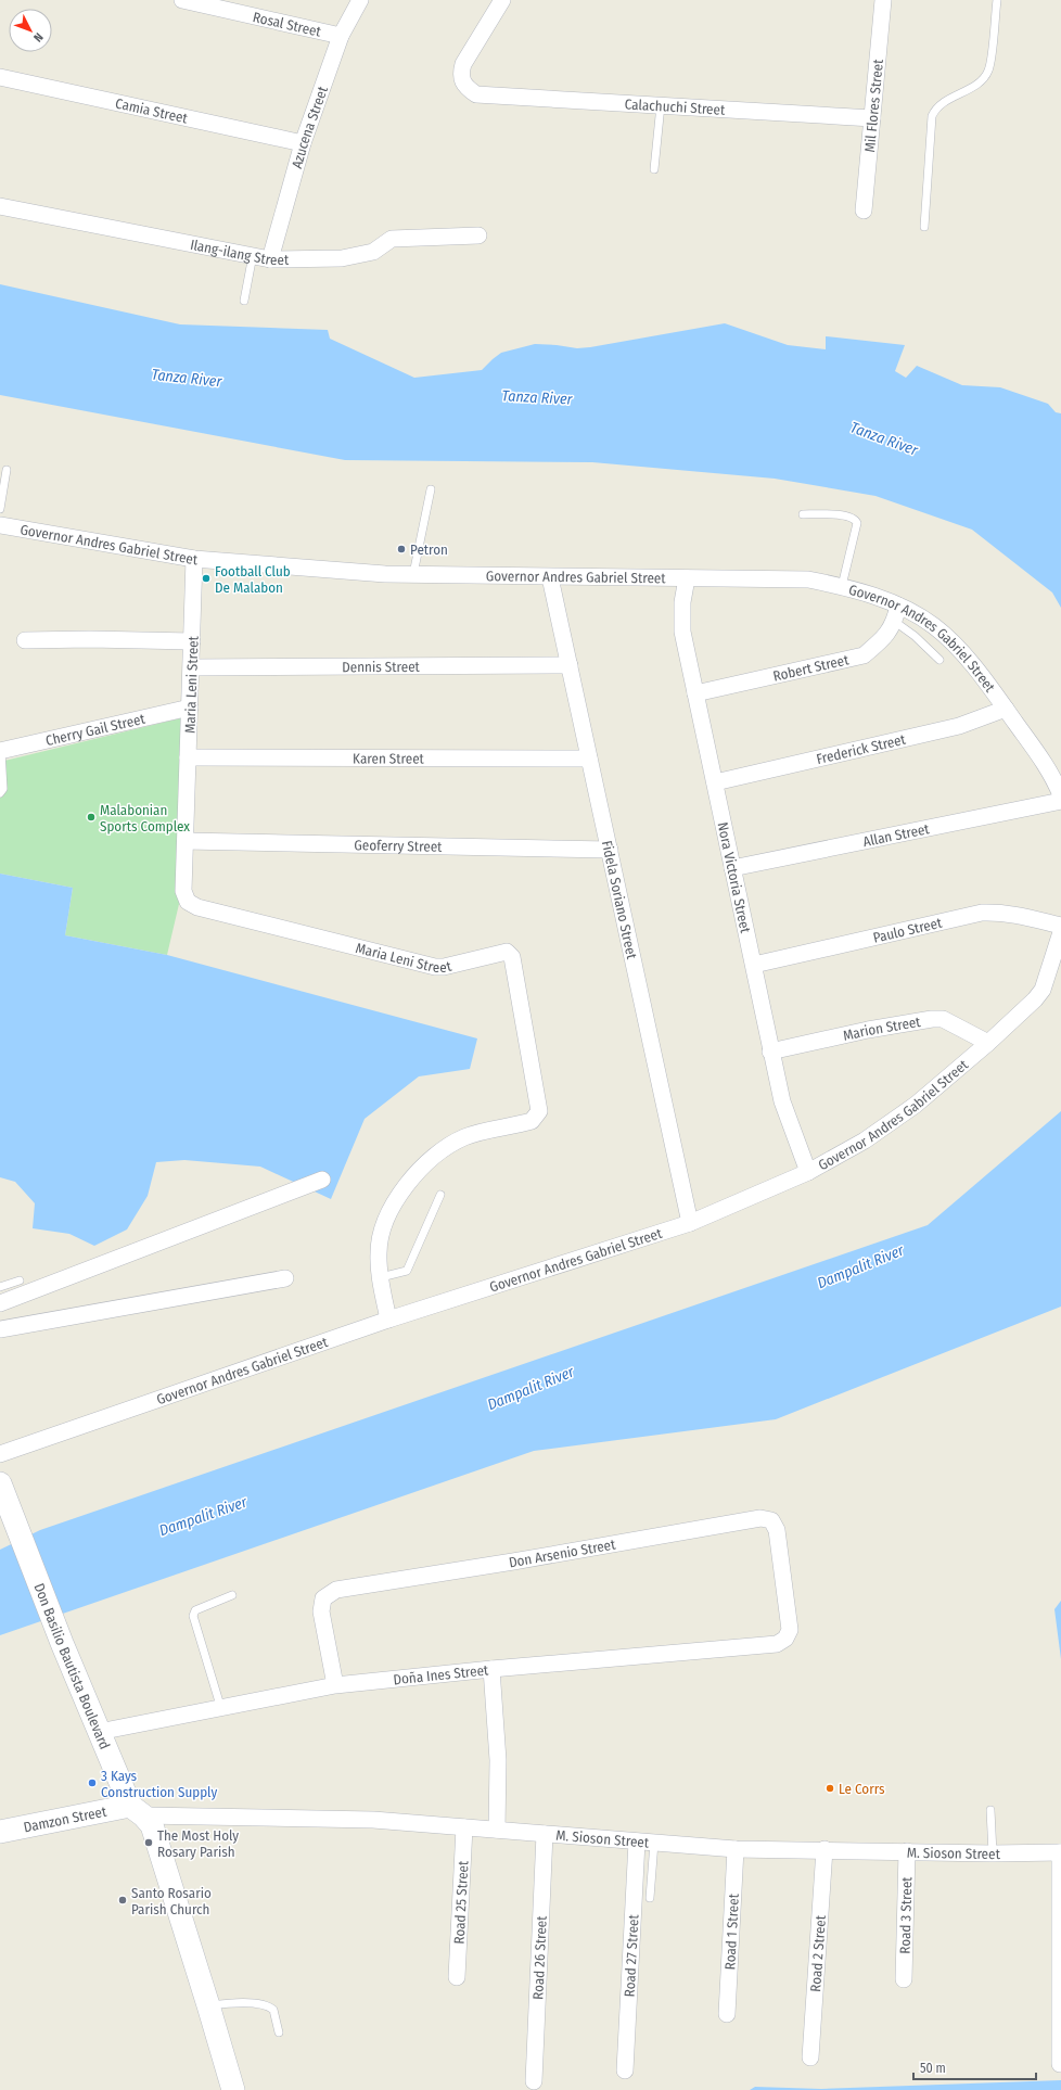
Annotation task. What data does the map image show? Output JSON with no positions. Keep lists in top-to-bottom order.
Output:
{
  "streets": {
    "main road": ["Don Basilio Bautista Boulevard", "Damzon Street"],
    "street": [
      "Rosal Street",
      "Mil Flores Street",
      "Calachuchi Street",
      "Camia Street",
      "Azucena Street",
      "Ilang-ilang Street",
      "Governor Andres Gabriel Street",
      "Dennis Street",
      "Robert Street",
      "Maria Leni Street",
      "Cherry Gail Street",
      "Frederick Street",
      "Karen Street",
      "Allan Street",
      "Geoferry Street",
      "Nora Victoria Street",
      "Fidela Soriano Street",
      "Paulo Street",
      "Marion Street",
      "Don Arsenio Street",
      "Doña Ines Street",
      "M. Sioson Street",
      "Road 25 Street",
      "Road 3 Street",
      "Road 1 Street",
      "Road 2 Street",
      "Road 27 Street",
      "Road 26 Street"
    ]
  },
  "crossings": [
    ["Rosal Street", "Azucena Street"],
    ["Mil Flores Street", "Calachuchi Street"],
    ["Camia Street", "Azucena Street"],
    ["Azucena Street", "Ilang-ilang Street"],
    ["Governor Andres Gabriel Street", "Robert Street"],
    ["Governor Andres Gabriel Street", "Maria Leni Street"],
    ["Governor Andres Gabriel Street", "Frederick Street"],
    ["Governor Andres Gabriel Street", "Nora Victoria Street"],
    ["Governor Andres Gabriel Street", "Fidela Soriano Street"],
    ["Governor Andres Gabriel Street", "Marion Street"],
    ["Dennis Street", "Maria Leni Street"],
    ["Dennis Street", "Fidela Soriano Street"],
    ["Robert Street", "Nora Victoria Street"],
    ["Maria Leni Street", "Cherry Gail Street"],
    ["Maria Leni Street", "Karen Street"],
    ["Maria Leni Street", "Geoferry Street"],
    ["Frederick Street", "Nora Victoria Street"],
    ["Karen Street", "Fidela Soriano Street"],
    ["Allan Street", "Nora Victoria Street"],
    ["Geoferry Street", "Fidela Soriano Street"],
    ["Nora Victoria Street", "Paulo Street"],
    ["Nora Victoria Street", "Marion Street"],
    ["Don Arsenio Street", "Doña Ines Street"],
    ["Don Basilio Bautista Boulevard", "Doña Ines Street"],
    ["Don Basilio Bautista Boulevard", "Damzon Street"],
    ["Don Basilio Bautista Boulevard", "M. Sioson Street"],
    ["Damzon Street", "M. Sioson Street"],
    ["M. Sioson Street", "Road 25 Street"],
    ["M. Sioson Street", "Road 3 Street"],
    ["M. Sioson Street", "Road 1 Street"],
    ["M. Sioson Street", "Road 2 Street"],
    ["M. Sioson Street", "Road 27 Street"],
    ["M. Sioson Street", "Road 26 Street"]
  ],
  "water": ["Tanza River", "Dampalit River"],
  "places": [
    "Petron",
    "Football Club De Malabon",
    "Malabonian Sports Complex",
    "3 Kays Construction Supply",
    "Le Corrs",
    "The Most Holy Rosary Parish",
    "Santo Rosario Parish Church"
  ],
  "scale_bar": "50 m",
  "north": "bottom right"
}
